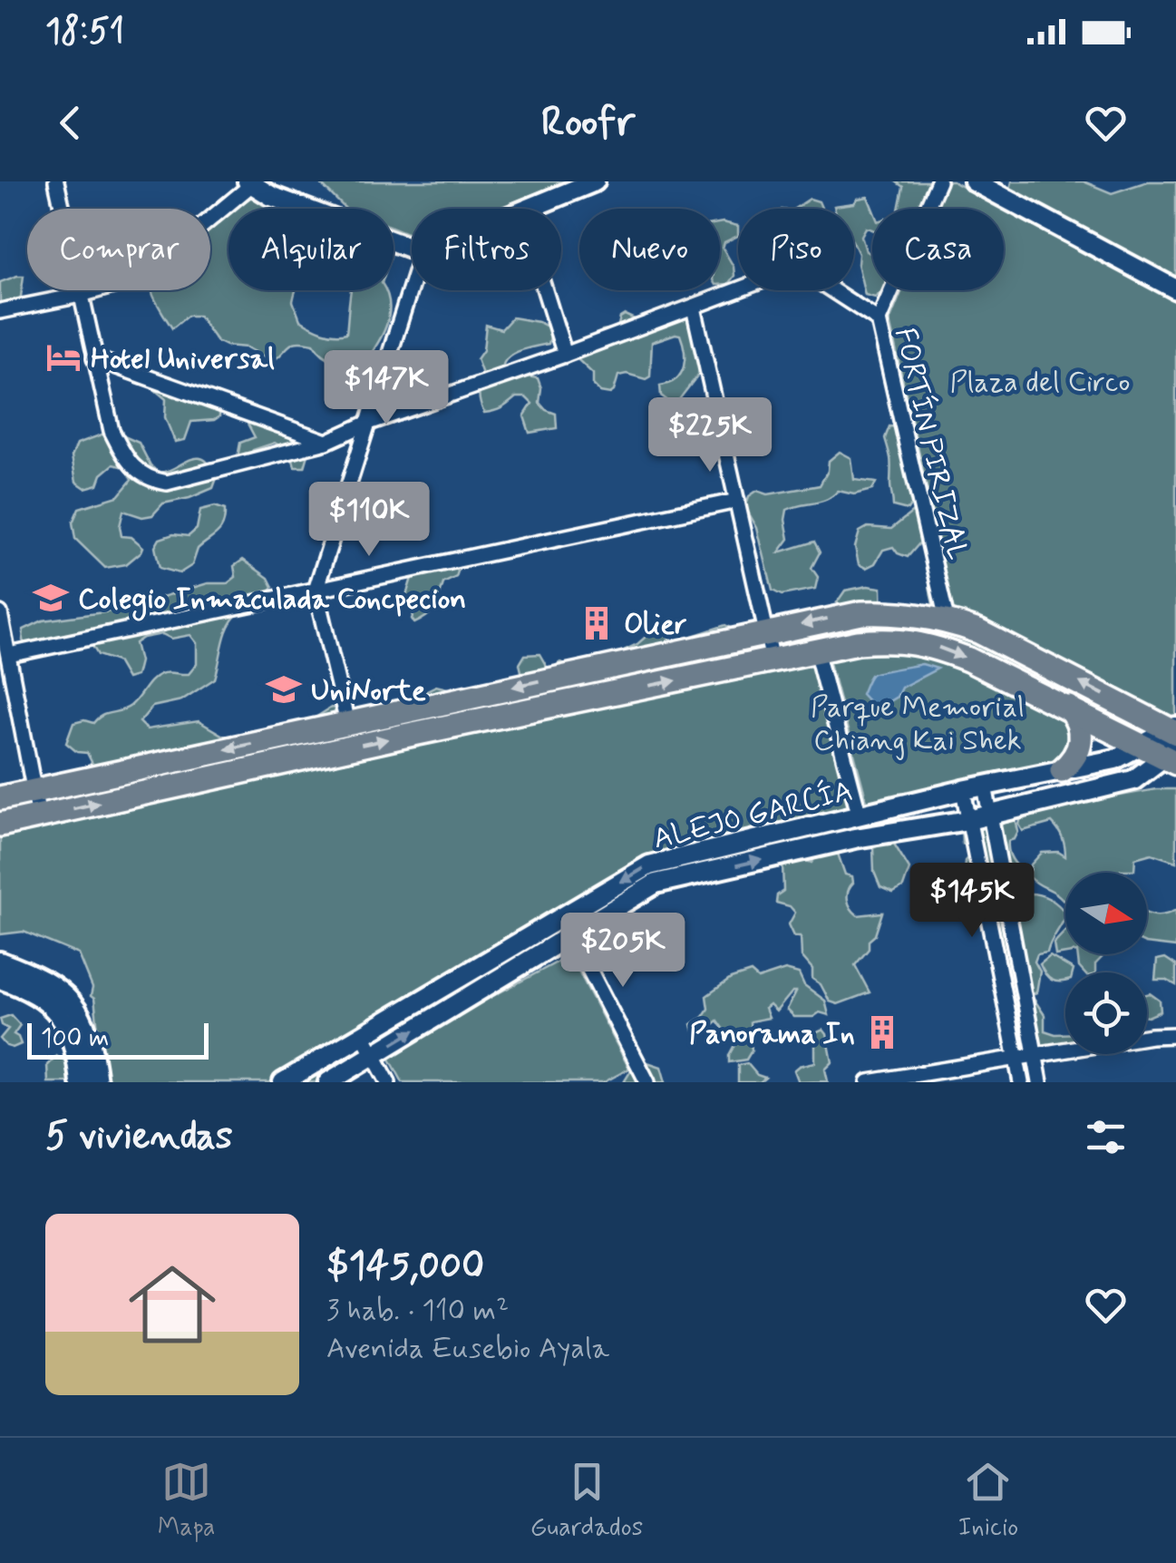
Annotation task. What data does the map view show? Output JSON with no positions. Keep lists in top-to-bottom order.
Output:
{
  "streets": {
    "street": ["FORTÍN PIRIZAL", "ALEJO GARCÍA"]
  },
  "parks": ["Plaza del Circo", "Parque Memorial Chiang Kai Shek"],
  "places": {
    "hotel": ["Hotel Universal"],
    "school or university": ["Colegio Inmaculada Concpecion", "UniNorte"],
    "building": ["Olier", "Panorama In"]
  },
  "scale_bar": "100 m",
  "north": "right",
  "page": {
    "status": "18:51",
    "header": "Roofr",
    "chip": [
      "Comprar",
      "Alquilar",
      "Filtros",
      "Nuevo",
      "Piso",
      "Casa"
    ],
    "price": [
      "$147K",
      "$225K",
      "$110K",
      "$145K",
      "$205K"
    ],
    "scale": "100 m",
    "heading": "5 viviendas",
    "list": [
      {
        "name": "$145,000",
        "note": "3 hab. · 110 m² · Avenida Eusebio Ayala"
      }
    ],
    "tabs": ["Mapa", "Guardados", "Inicio"]
  }
}
